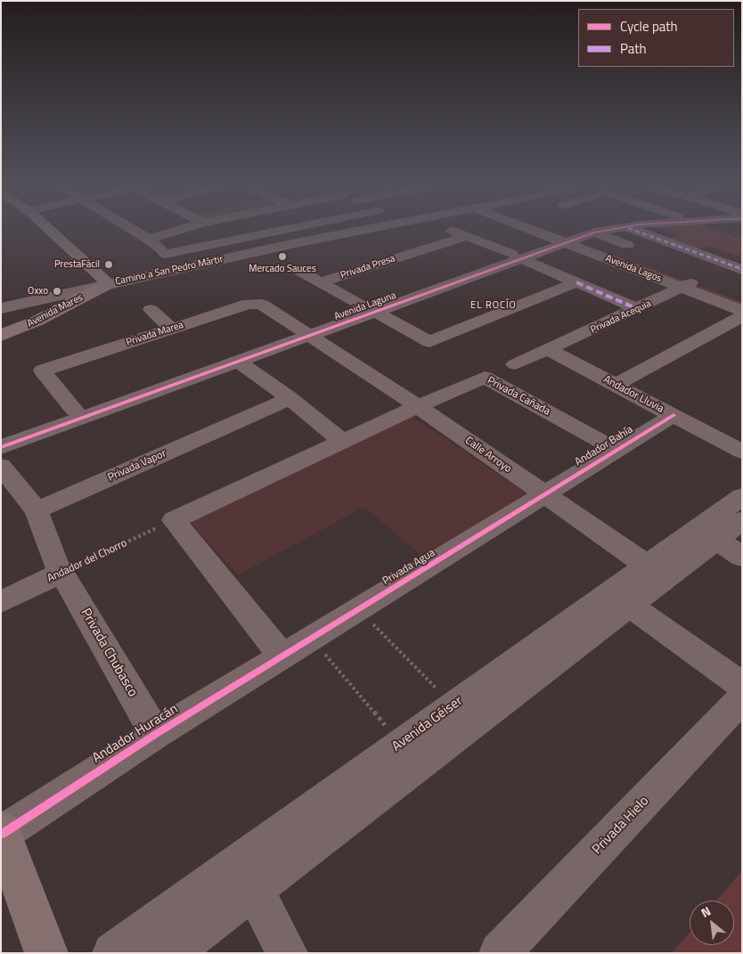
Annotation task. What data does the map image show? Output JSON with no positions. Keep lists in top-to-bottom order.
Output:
{
  "streets": {
    "main road": ["Avenida Mares"],
    "street": [
      "Privada Presa",
      "Avenida Lagos",
      "Camino a San Pedro Mártir",
      "Avenida Laguna",
      "Privada Acequia",
      "Privada Marea",
      "Andador Lluvia",
      "Privada Cañada",
      "Andador Bahía",
      "Calle Arroyo",
      "Privada Vapor",
      "Andador del Chorro",
      "Privada Agua",
      "Privada Chubasco",
      "Avenida Géiser",
      "Andador Huracán",
      "Privada Hielo"
    ]
  },
  "crossings": [
    ["Privada Presa", "Avenida Laguna"],
    ["Avenida Lagos", "Avenida Laguna"],
    ["Avenida Lagos", "Privada Acequia"],
    ["Camino a San Pedro Mártir", "Avenida Mares"],
    ["Avenida Laguna", "Privada Marea"],
    ["Avenida Laguna", "Calle Arroyo"],
    ["Privada Acequia", "Andador Lluvia"],
    ["Privada Marea", "Calle Arroyo"],
    ["Andador Lluvia", "Andador Bahía"],
    ["Privada Cañada", "Andador Bahía"],
    ["Privada Cañada", "Calle Arroyo"],
    ["Andador Bahía", "Calle Arroyo"],
    ["Andador Bahía", "Privada Agua"],
    ["Calle Arroyo", "Privada Agua"],
    ["Calle Arroyo", "Avenida Géiser"],
    ["Privada Vapor", "Privada Chubasco"],
    ["Andador del Chorro", "Privada Chubasco"],
    ["Privada Agua", "Andador Huracán"],
    ["Privada Chubasco", "Andador Huracán"]
  ],
  "districts": ["EL ROCÍO"],
  "places": ["Mercado Sauces", "PrestaFácil", "Oxxo"],
  "legend": ["Cycle path", "Path"],
  "north": "top left"
}
